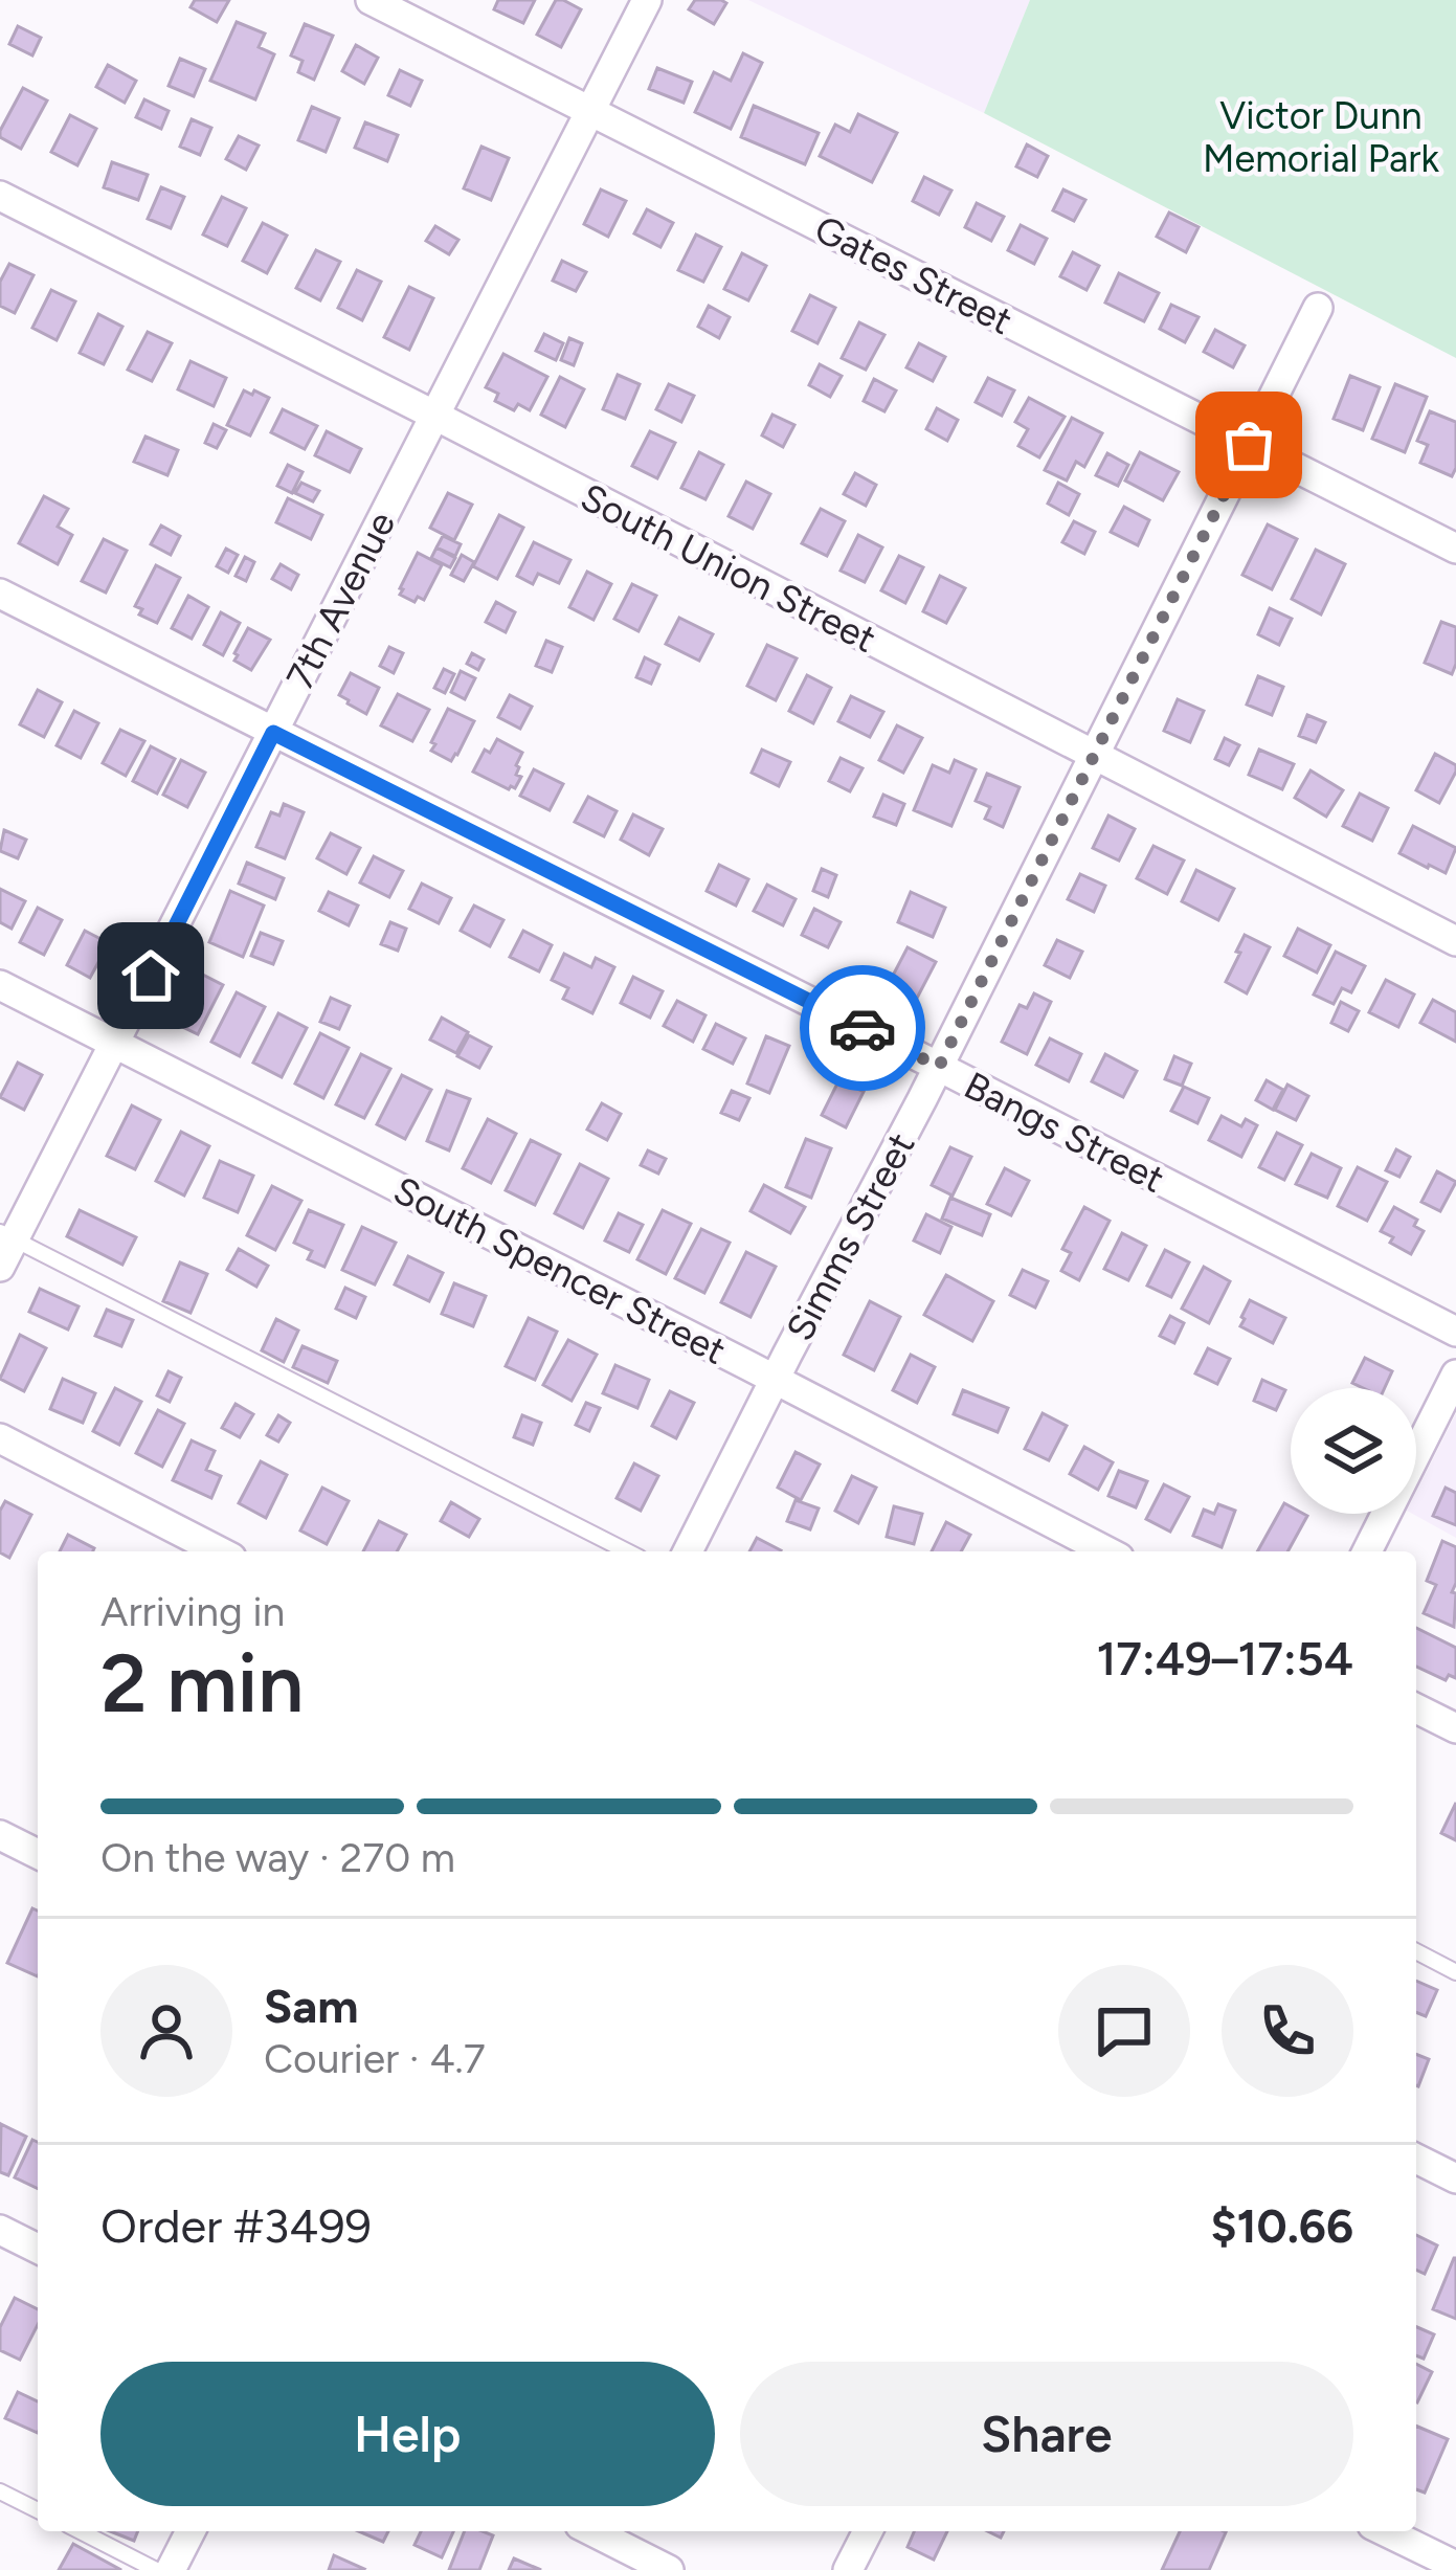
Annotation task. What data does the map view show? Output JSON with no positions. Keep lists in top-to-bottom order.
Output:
{
  "streets": {
    "street": [
      "Gates Street",
      "South Union Street",
      "7th Avenue",
      "Bangs Street",
      "Simms Street",
      "South Spencer Street"
    ]
  },
  "crossings": [
    ["Gates Street", "7th Avenue"],
    ["Gates Street", "Simms Street"],
    ["South Union Street", "7th Avenue"],
    ["South Union Street", "Simms Street"],
    ["7th Avenue", "Bangs Street"],
    ["7th Avenue", "South Spencer Street"],
    ["Bangs Street", "Simms Street"],
    ["Simms Street", "South Spencer Street"]
  ],
  "parks": ["Victor Dunn Memorial Park"],
  "page": {
    "heading": ["2 min", "Arriving in", "17:49–17:54"],
    "panel": [
      "Sam",
      "Courier · 4.7",
      "Order #3499",
      "$10.66"
    ],
    "bar": "On the way · 270 m",
    "buttons": ["Help", "Share"]
  }
}
